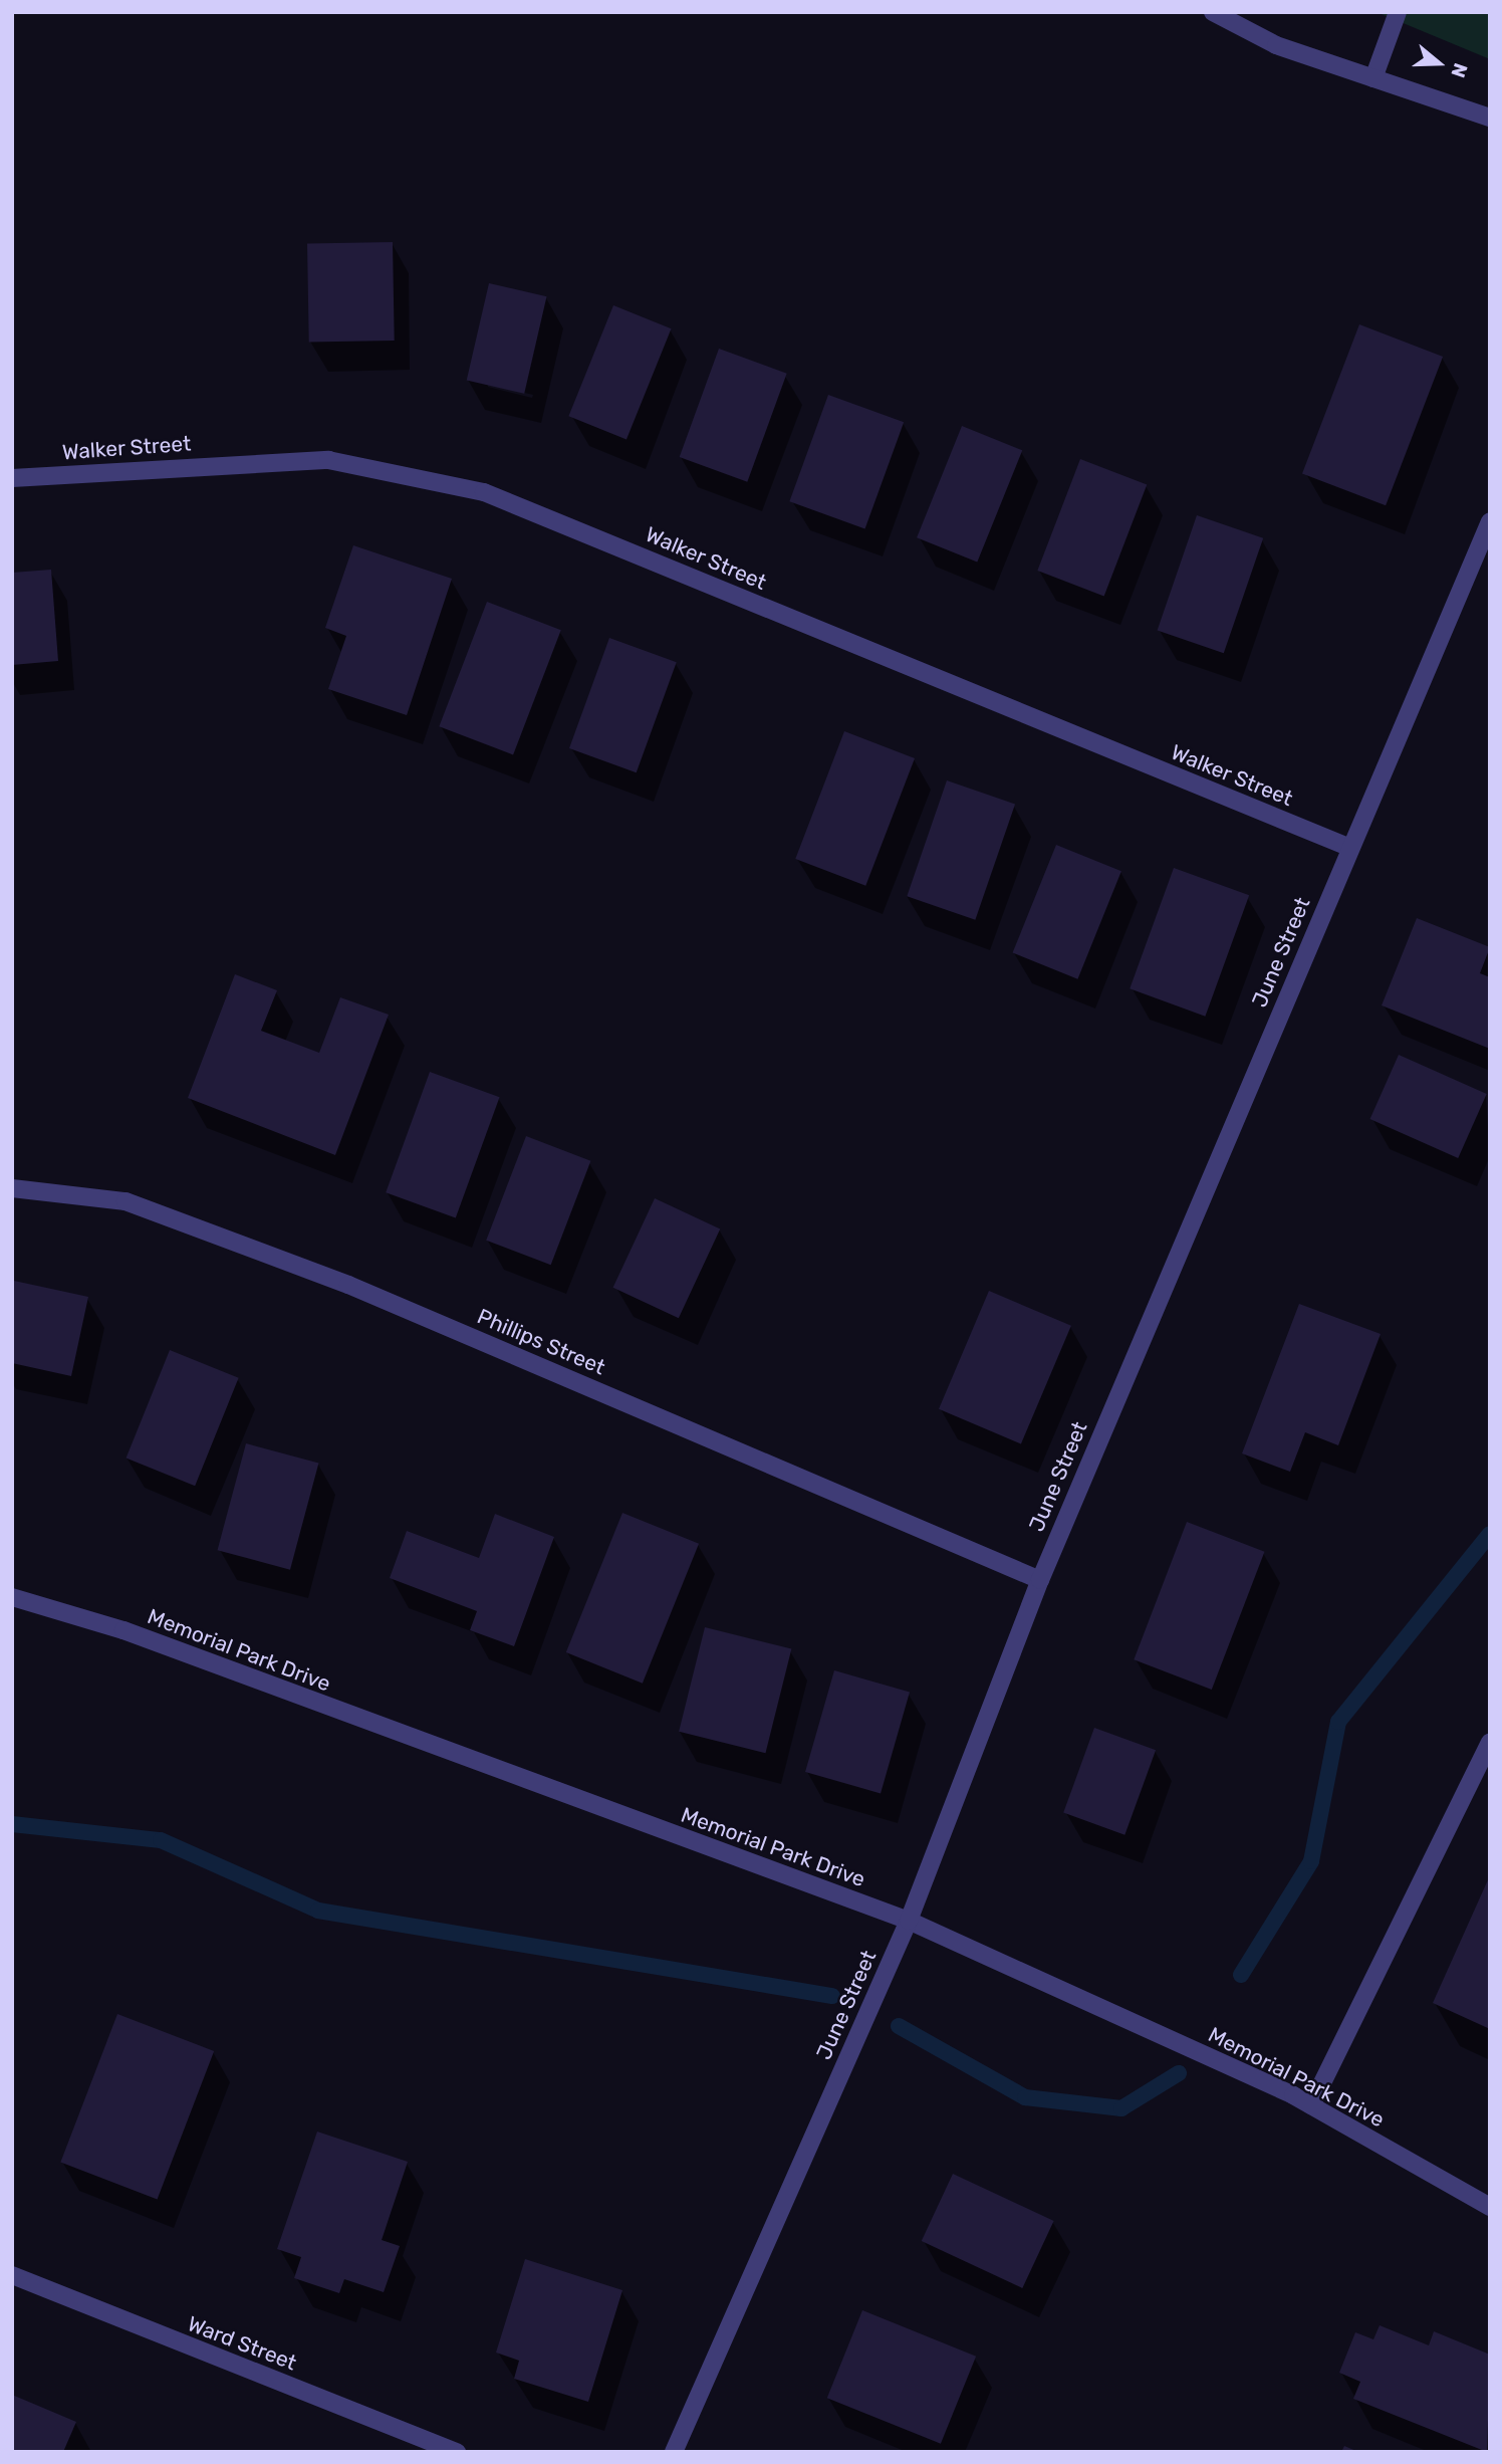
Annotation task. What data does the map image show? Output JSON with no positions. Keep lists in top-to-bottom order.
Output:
{
  "streets": {
    "street": [
      "Walker Street",
      "June Street",
      "Phillips Street",
      "Memorial Park Drive",
      "Ward Street"
    ]
  },
  "crossings": [
    ["Walker Street", "June Street"],
    ["June Street", "Phillips Street"],
    ["June Street", "Memorial Park Drive"]
  ],
  "north": "right"
}
